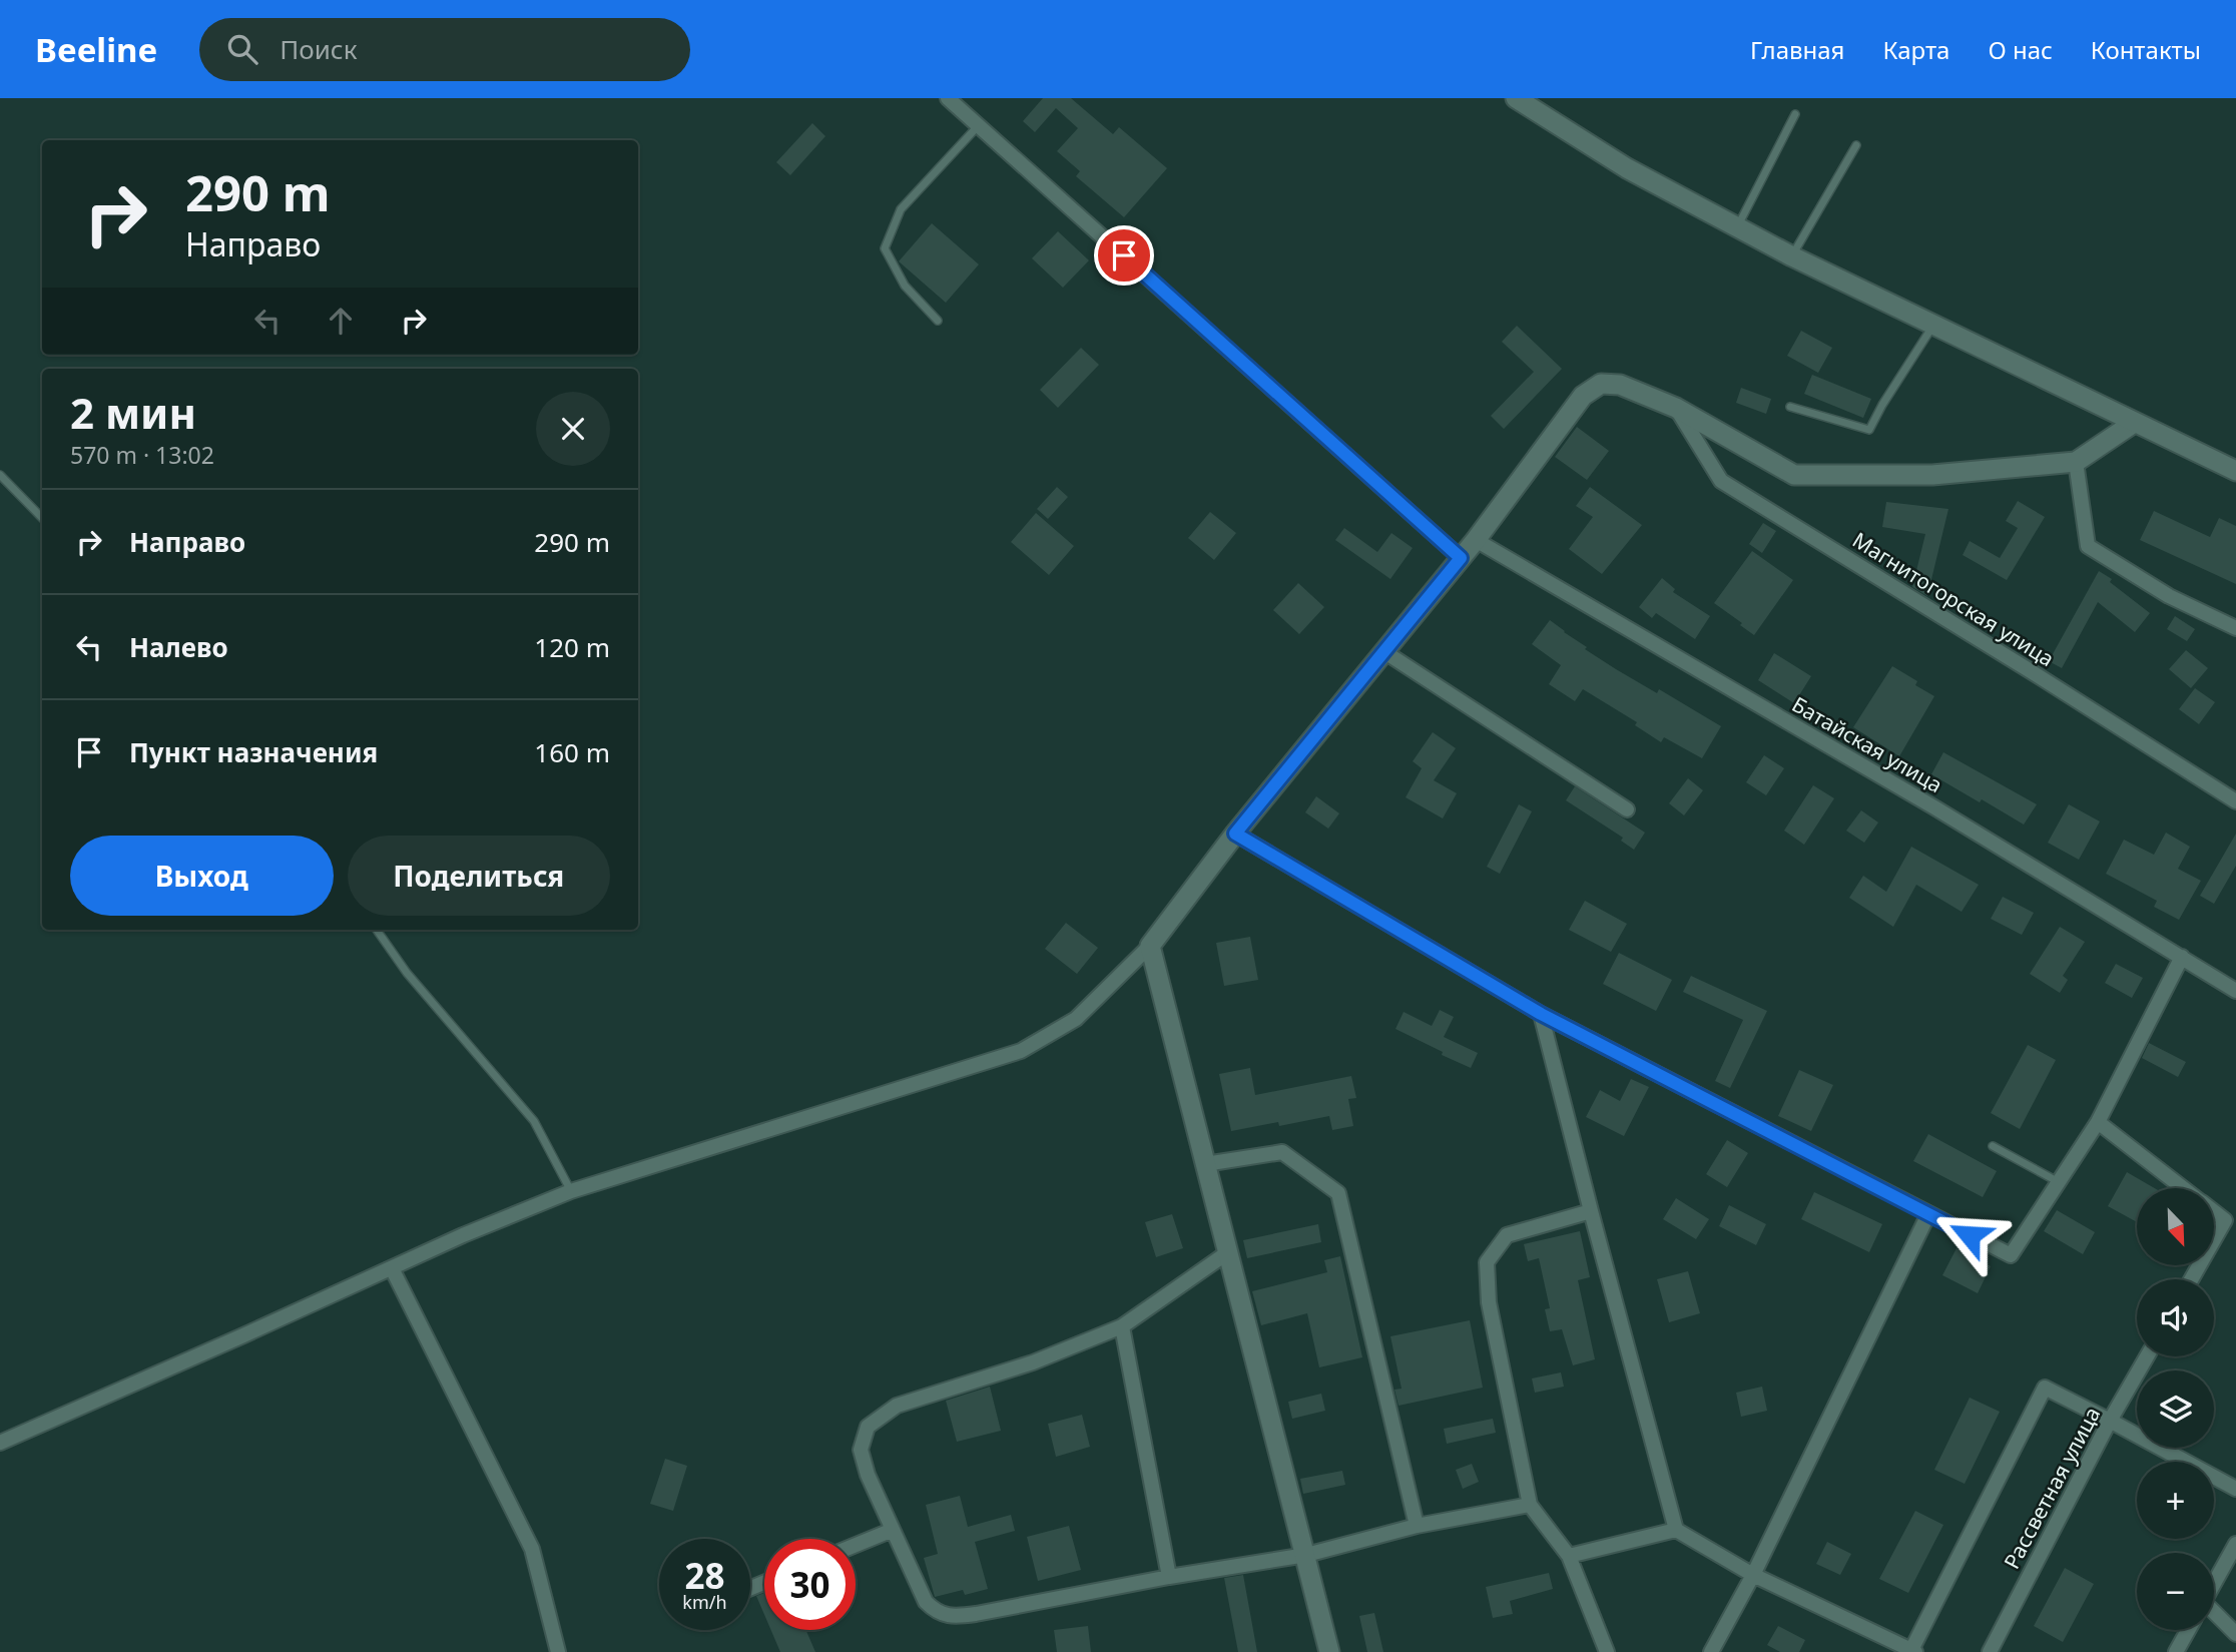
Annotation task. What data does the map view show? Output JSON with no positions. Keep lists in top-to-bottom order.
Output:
{
  "streets": {
    "street": ["Магнитогорская улица", "Батайская улица", "Рассветная улица"]
  },
  "north": "bottom right",
  "page": {
    "header": "Beeline",
    "search": "Поиск",
    "nav": [
      "Главная",
      "Карта",
      "О нас",
      "Контакты"
    ],
    "turn": ["290 m", "Направо"],
    "heading": ["2 мин", "570 m · 13:02"],
    "list": [
      {
        "name": "Направо",
        "value": "290 m"
      },
      {
        "name": "Налево",
        "value": "120 m"
      },
      {
        "name": "Пункт назначения",
        "value": "160 m"
      }
    ],
    "buttons": ["Выход", "Поделиться"],
    "map_buttons": ["+", "−"],
    "speed": "28 km/h",
    "limit": "30"
  }
}
